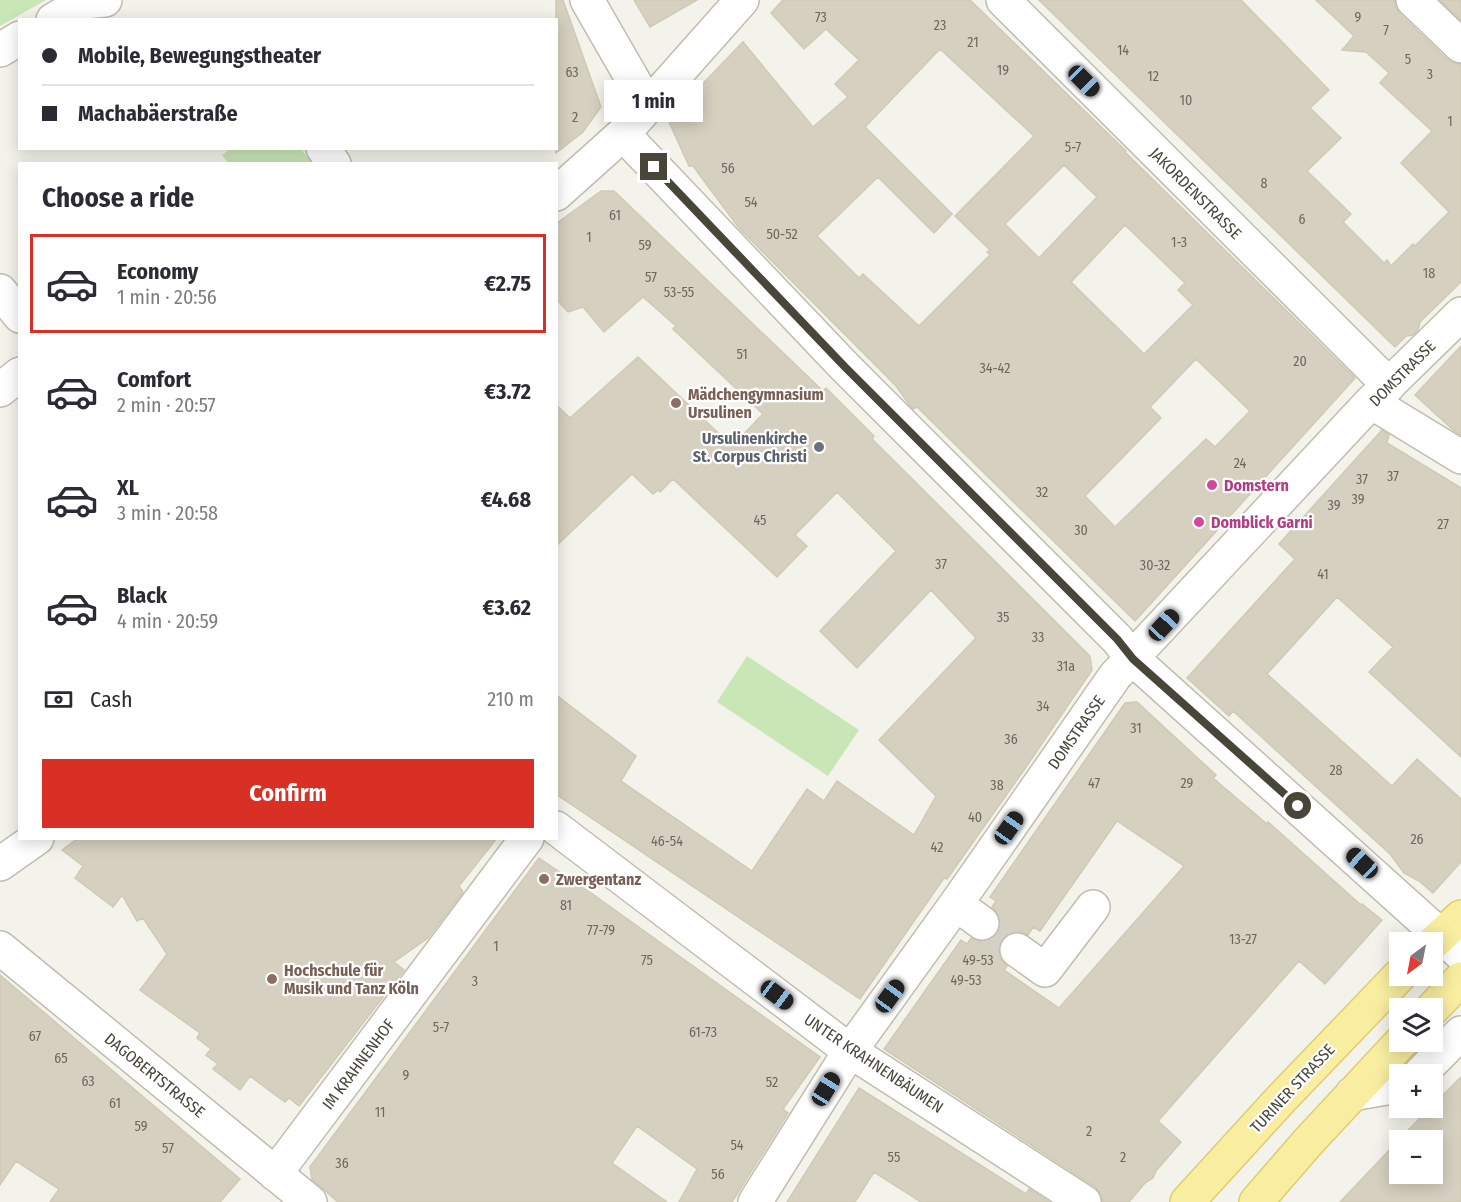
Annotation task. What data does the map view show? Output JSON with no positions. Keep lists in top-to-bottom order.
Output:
{
  "streets": {
    "main road": ["TURINER STRASSE"],
    "street": [
      "JAKORDENSTRASSE",
      "DOMSTRASSE",
      "UNTER KRAHNENBÄUMEN",
      "IM KRAHNENHOF",
      "DAGOBERTSTRASSE"
    ]
  },
  "crossings": [
    ["JAKORDENSTRASSE", "DOMSTRASSE"],
    ["DOMSTRASSE", "UNTER KRAHNENBÄUMEN"],
    ["IM KRAHNENHOF", "DAGOBERTSTRASSE"]
  ],
  "places": [
    "Mädchengymnasium Ursulinen",
    "Ursulinenkirche St. Corpus Christi",
    "Domstern",
    "Domblick Garni",
    "Zwergentanz",
    "Hochschule für Musik und Tanz Köln"
  ],
  "house_numbers": [
    "73",
    "9",
    "23",
    "7",
    "21",
    "14",
    "5",
    "19",
    "63",
    "3",
    "12",
    "10",
    "2",
    "1",
    "5-7",
    "56",
    "8",
    "54",
    "61",
    "6",
    "50-52",
    "1",
    "1-3",
    "59",
    "18",
    "57",
    "53-55",
    "51",
    "20",
    "34-42",
    "24",
    "37",
    "37",
    "32",
    "39",
    "39",
    "45",
    "27",
    "30",
    "37",
    "30-32",
    "41",
    "35",
    "33",
    "31a",
    "34",
    "31",
    "36",
    "28",
    "47",
    "29",
    "38",
    "40",
    "26",
    "46-54",
    "42",
    "81",
    "77-79",
    "13-27",
    "1",
    "75",
    "49-53",
    "49-53",
    "3",
    "5-7",
    "61-73",
    "67",
    "65",
    "9",
    "63",
    "52",
    "61",
    "11",
    "59",
    "2",
    "54",
    "57",
    "55",
    "2",
    "36",
    "56"
  ],
  "north": "bottom left",
  "page": {
    "banner": ["Mobile, Bewegungstheater", "Machabäerstraße"],
    "bubble": "1 min",
    "heading": "Choose a ride",
    "list": [
      {
        "name": "Economy",
        "note": "1 min · 20:56",
        "value": "€2.75"
      },
      {
        "name": "Comfort",
        "note": "2 min · 20:57",
        "value": "€3.72"
      },
      {
        "name": "XL",
        "note": "3 min · 20:58",
        "value": "€4.68"
      },
      {
        "name": "Black",
        "note": "4 min · 20:59",
        "value": "€3.62"
      }
    ],
    "pay": ["Cash", "210 m"],
    "buttons": "Confirm",
    "map_buttons": ["+", "−"]
  }
}
